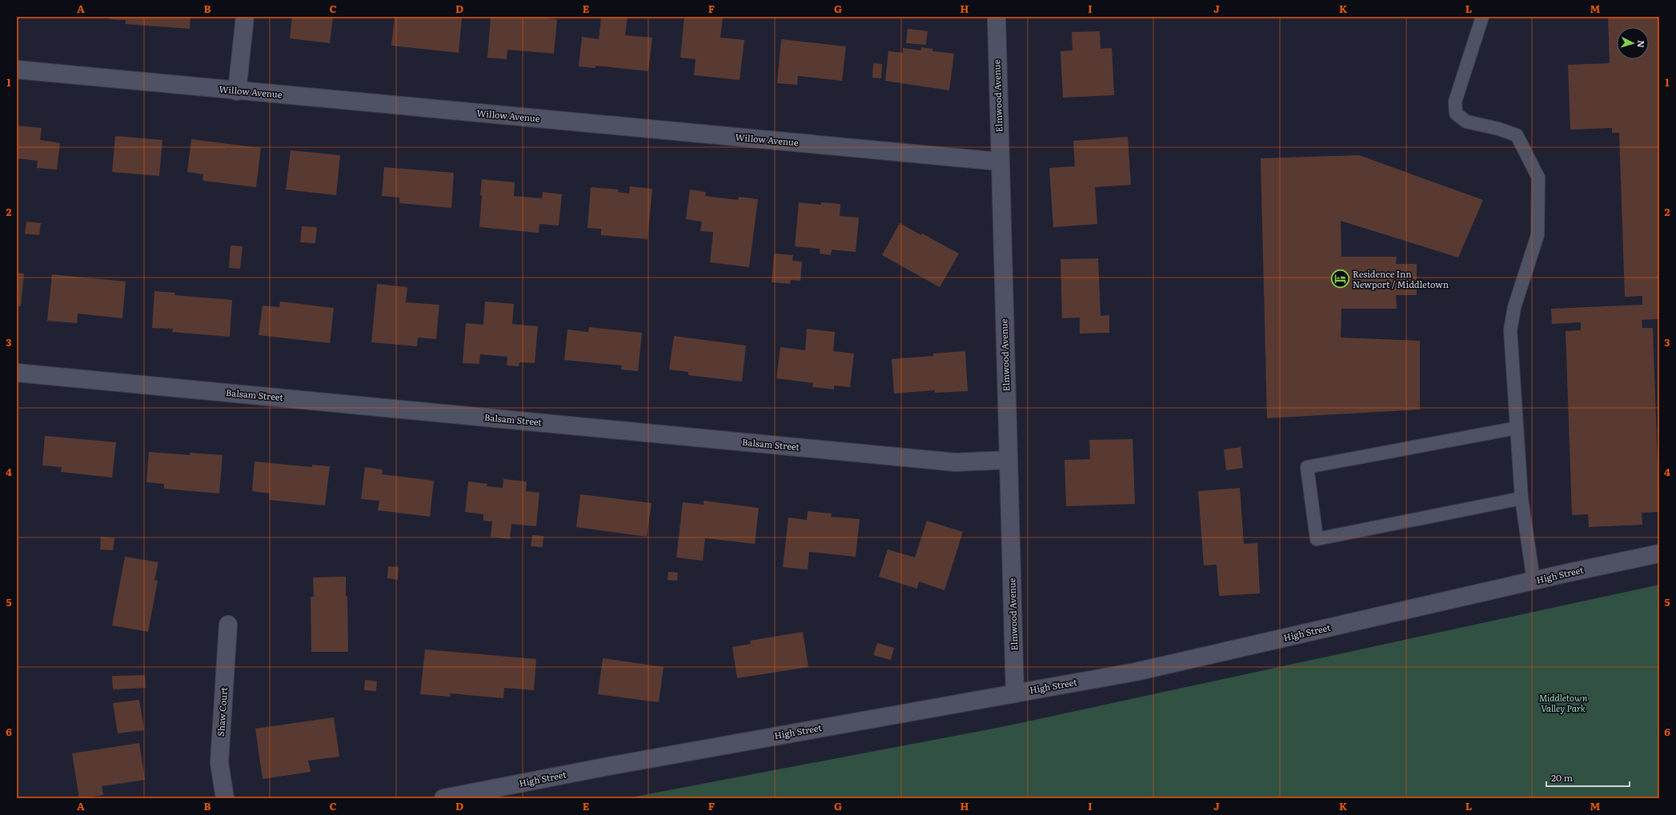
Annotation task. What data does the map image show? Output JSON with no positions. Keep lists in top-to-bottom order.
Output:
{
  "streets": {
    "street": [
      "Willow Avenue",
      "Elmwood Avenue",
      "Balsam Street",
      "High Street",
      "Shaw Court"
    ]
  },
  "crossings": [
    ["Willow Avenue", "Elmwood Avenue"],
    ["Elmwood Avenue", "Balsam Street"],
    ["Elmwood Avenue", "High Street"]
  ],
  "parks": ["Middletown Valley Park"],
  "places": {
    "hotel": ["Residence Inn Newport / Middletown"]
  },
  "scale_bar": "20 m",
  "north": "right",
  "grid": {
    "columns": [
      "A",
      "B",
      "C",
      "D",
      "E",
      "F",
      "G",
      "H",
      "I",
      "J",
      "K",
      "L",
      "M"
    ],
    "rows": [
      "1",
      "2",
      "3",
      "4",
      "5",
      "6"
    ]
  }
}
